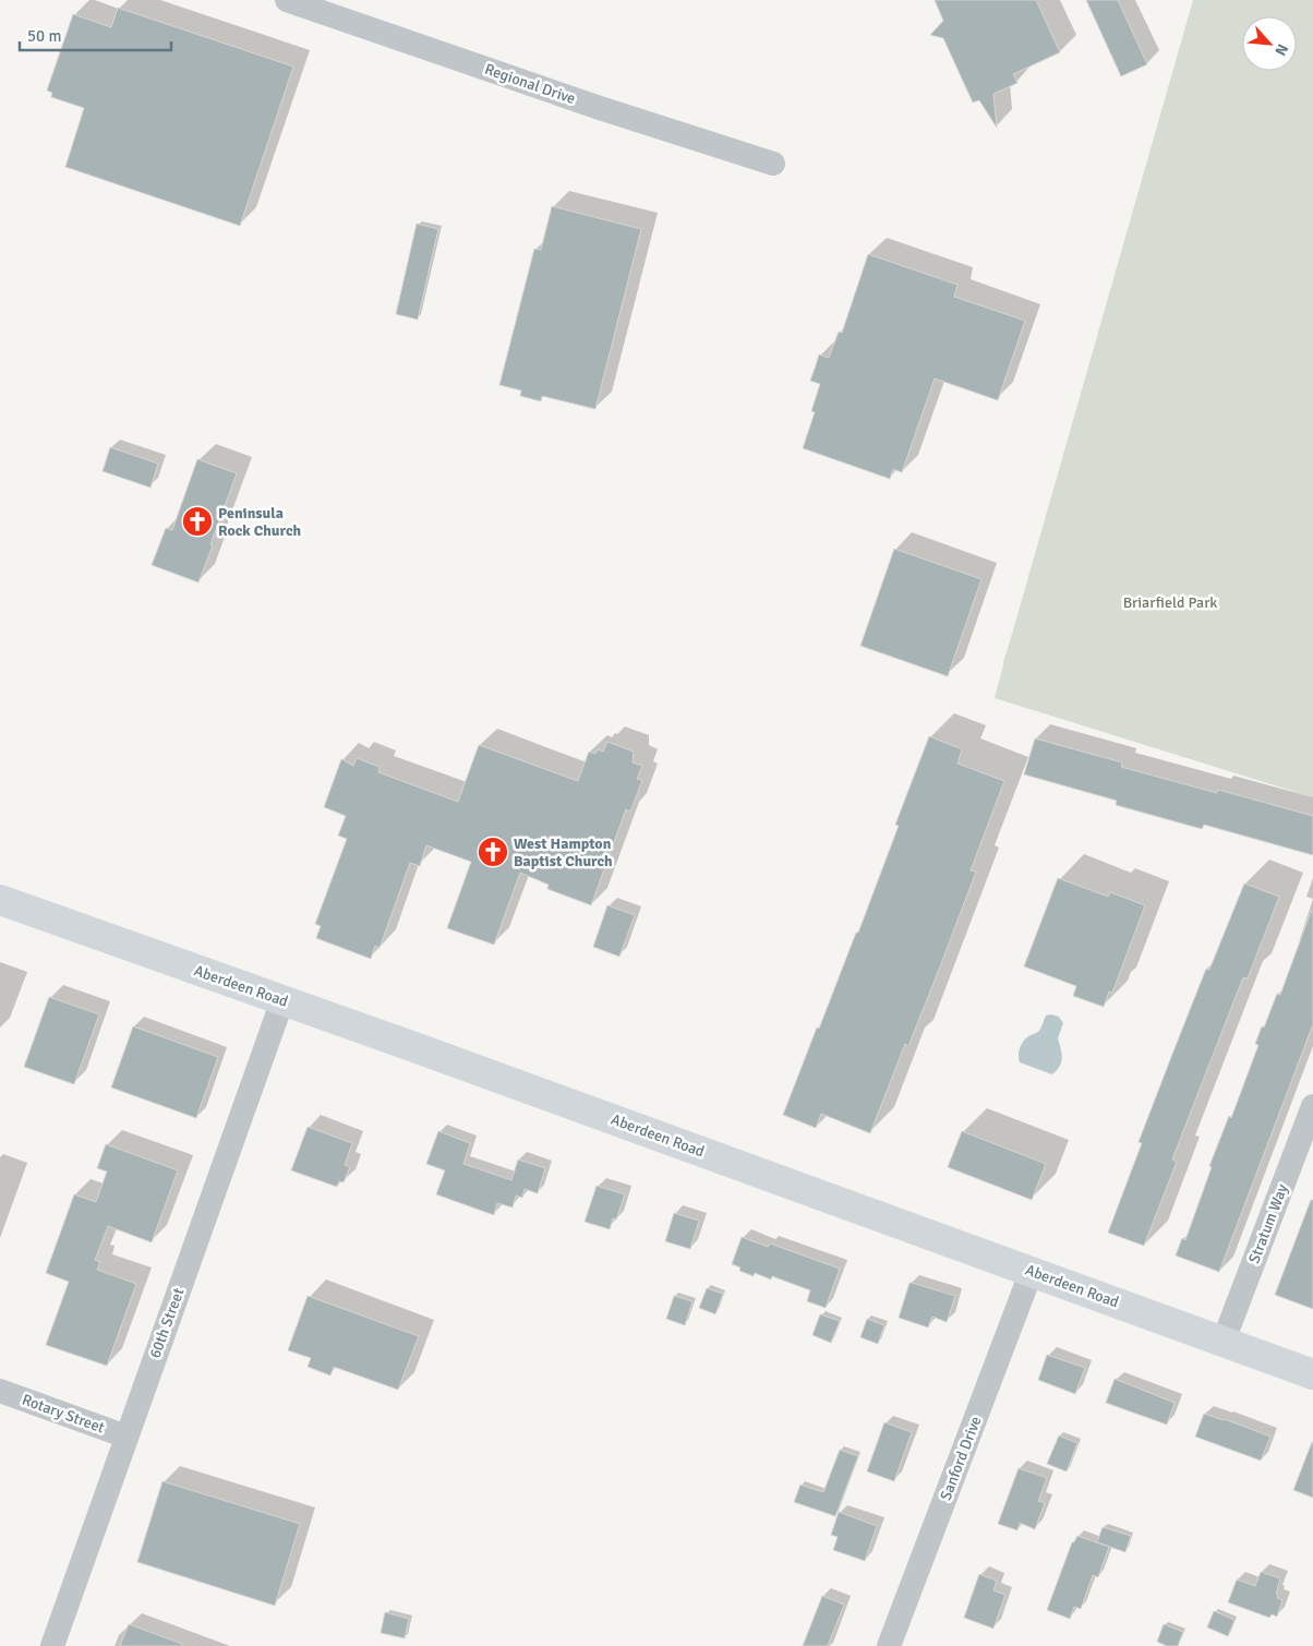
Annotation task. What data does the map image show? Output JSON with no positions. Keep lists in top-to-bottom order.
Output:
{
  "streets": {
    "main road": ["Aberdeen Road"],
    "street": [
      "Regional Drive",
      "Stratum Way",
      "60th Street",
      "Rotary Street",
      "Sanford Drive"
    ]
  },
  "crossings": [
    ["Aberdeen Road", "Stratum Way"],
    ["Aberdeen Road", "60th Street"],
    ["Aberdeen Road", "Sanford Drive"],
    ["60th Street", "Rotary Street"]
  ],
  "parks": ["Briarfield Park"],
  "places": {
    "church": ["Peninsula Rock Church", "West Hampton Baptist Church"]
  },
  "scale_bar": "50 m",
  "north": "bottom right"
}
